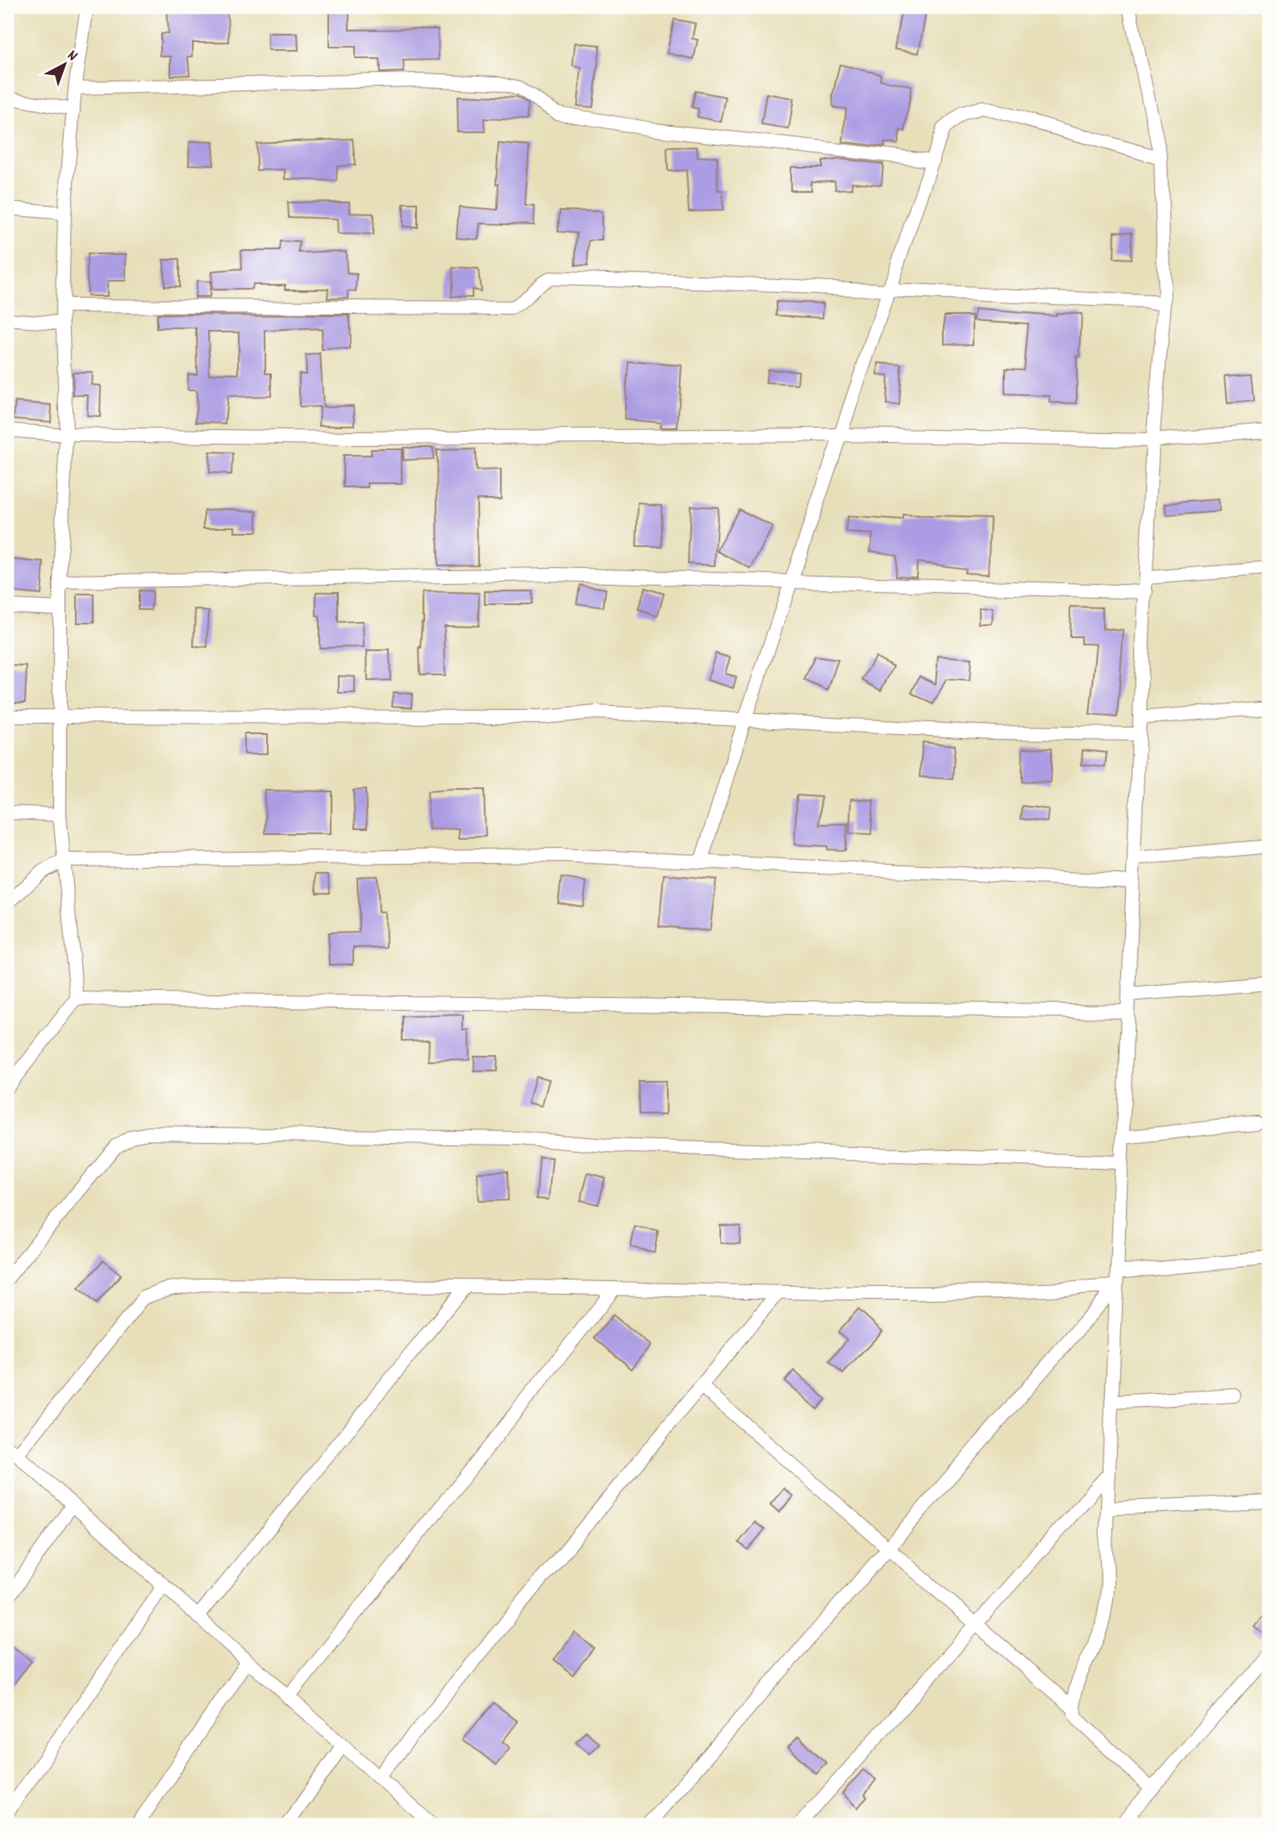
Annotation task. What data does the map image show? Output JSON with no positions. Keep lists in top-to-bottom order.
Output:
{
  "north": "top right"
}
